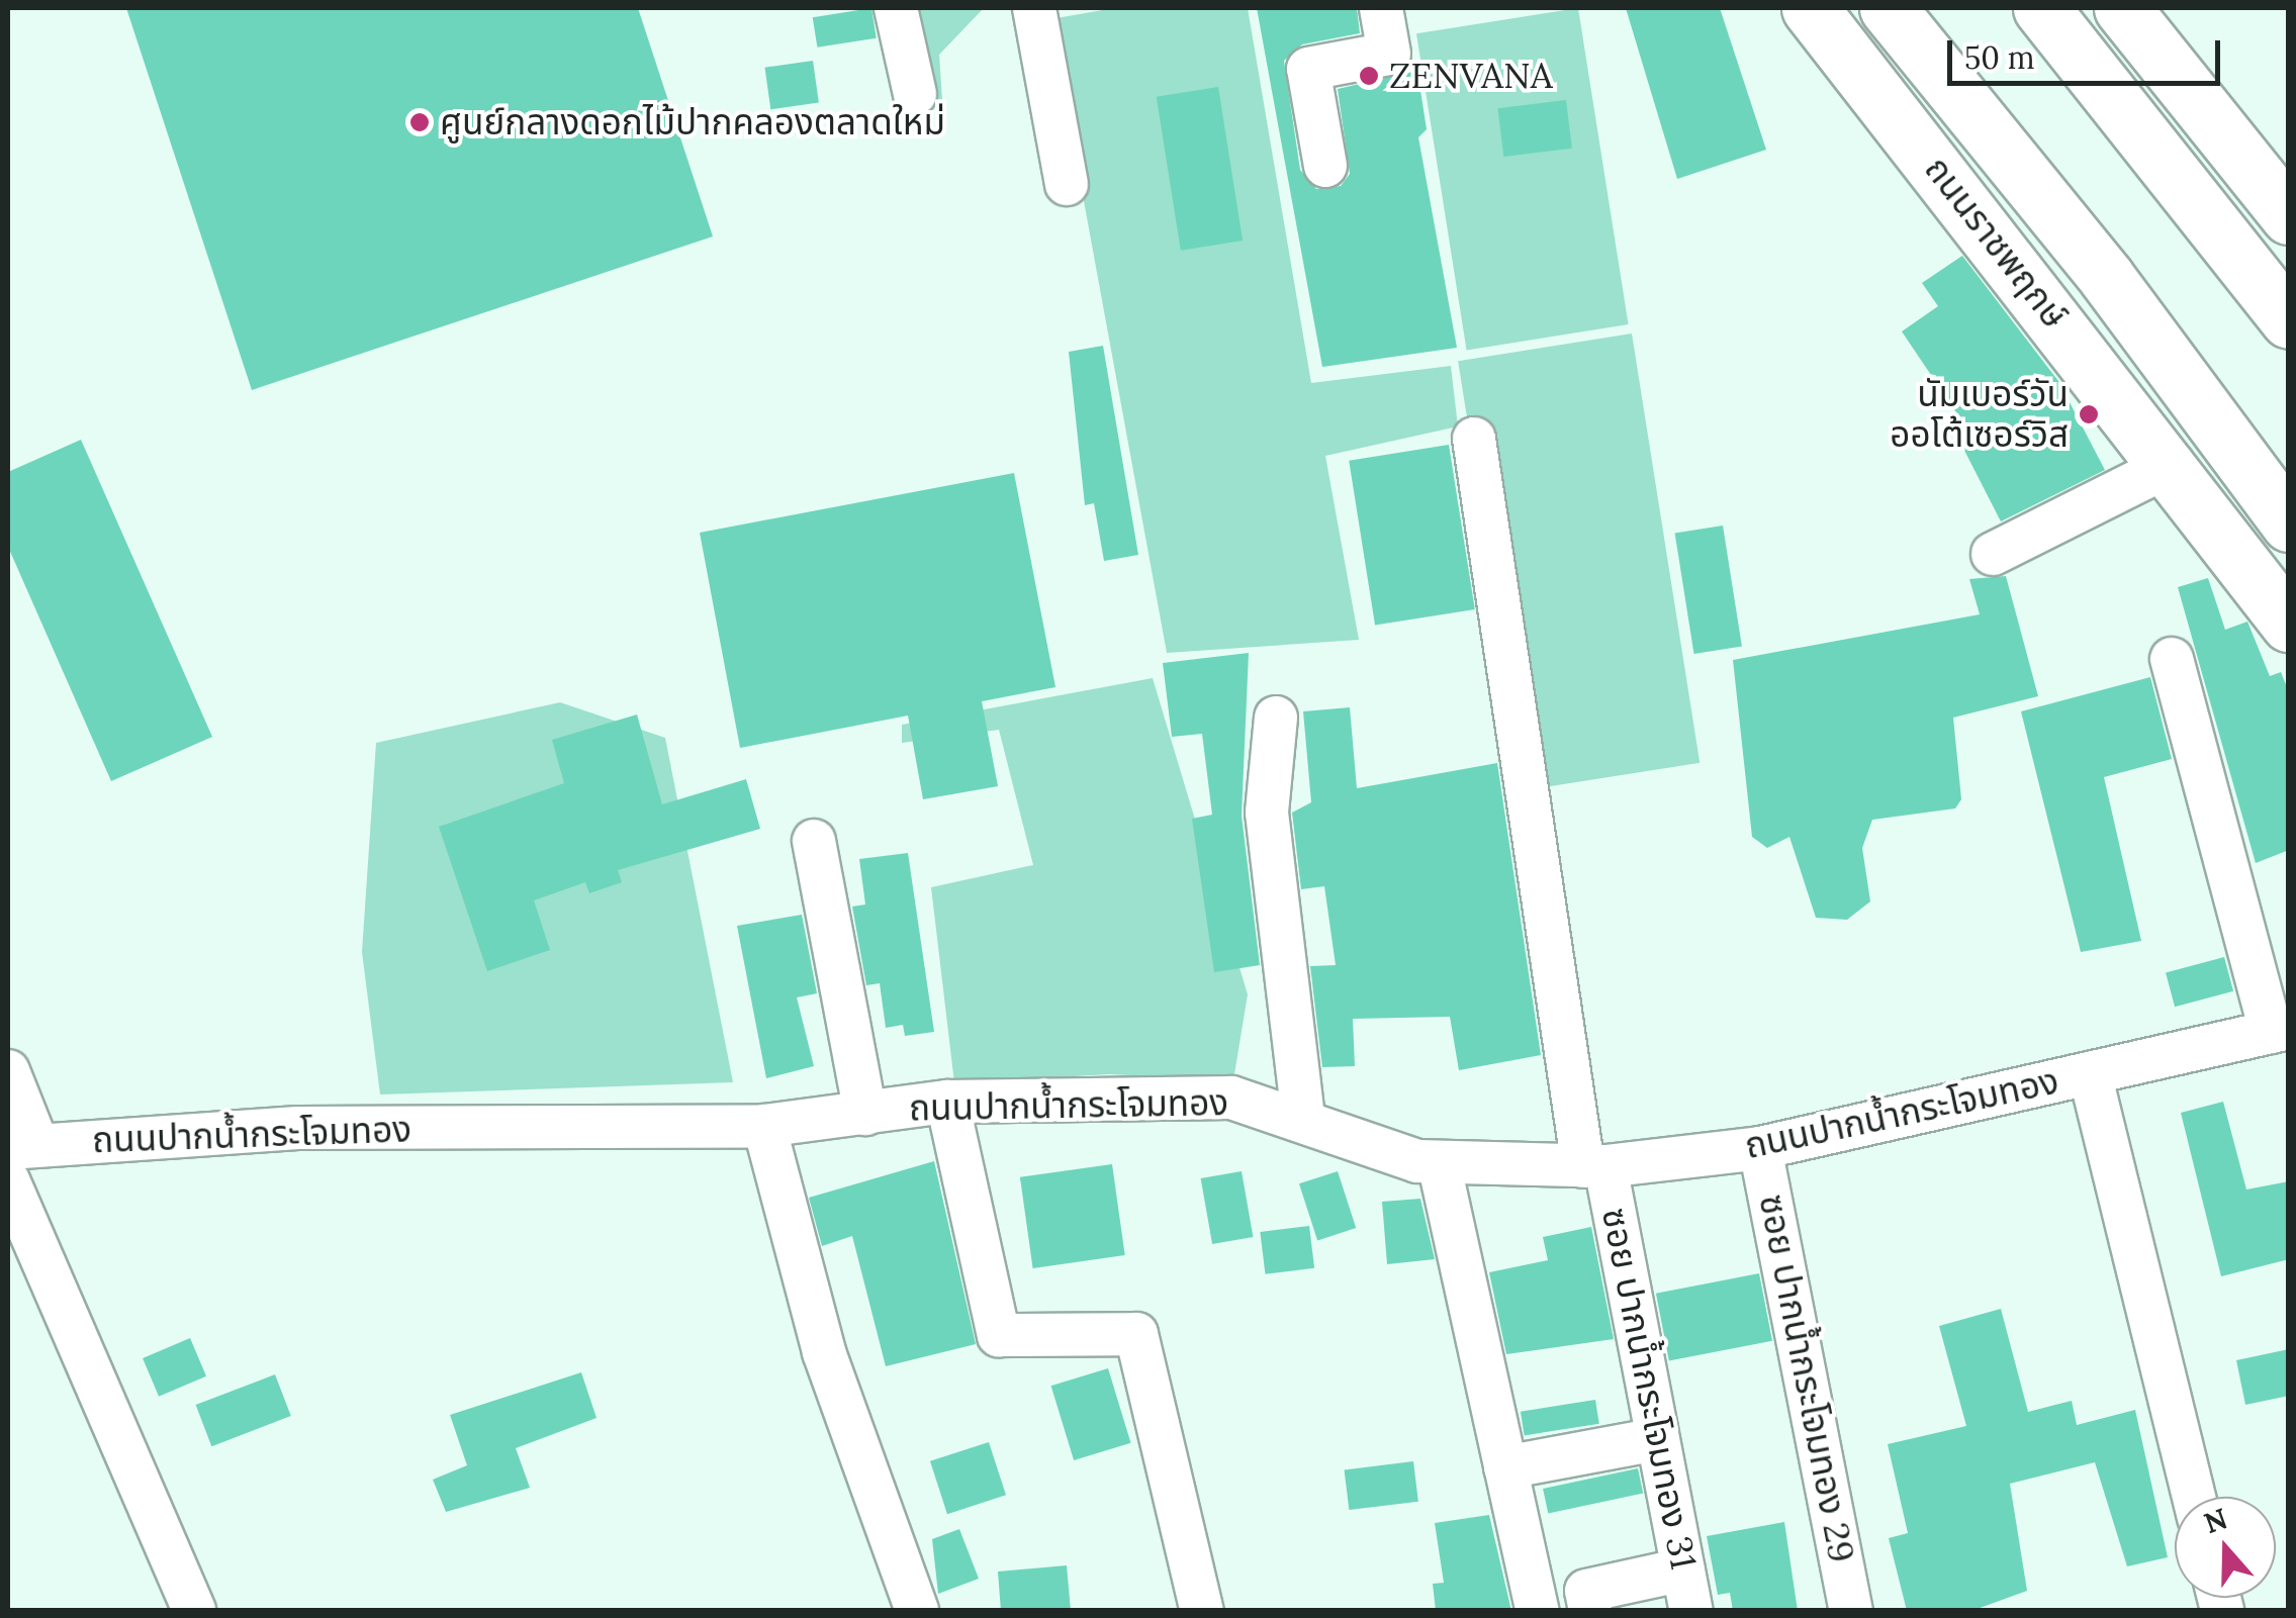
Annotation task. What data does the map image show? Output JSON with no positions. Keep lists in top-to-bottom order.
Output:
{
  "streets": {
    "main road": ["ถนนราชพฤกษ์"],
    "street": ["ถนนปากน้ำกระโจมทอง", "ซอย ปากน้ำกระโจมทอง 29", "ซอย ปากน้ำกระโจมทอง 31"]
  },
  "crossings": [
    ["ถนนปากน้ำกระโจมทอง", "ซอย ปากน้ำกระโจมทอง 29"],
    ["ถนนปากน้ำกระโจมทอง", "ซอย ปากน้ำกระโจมทอง 31"]
  ],
  "places": ["ZENVANA", "ศูนย์กลางดอกไม้ปากคลองตลาดใหม่", "นัมเบอร์วัน ออโต้เซอร์วิส"],
  "scale_bar": "50 m",
  "north": "top"
}
